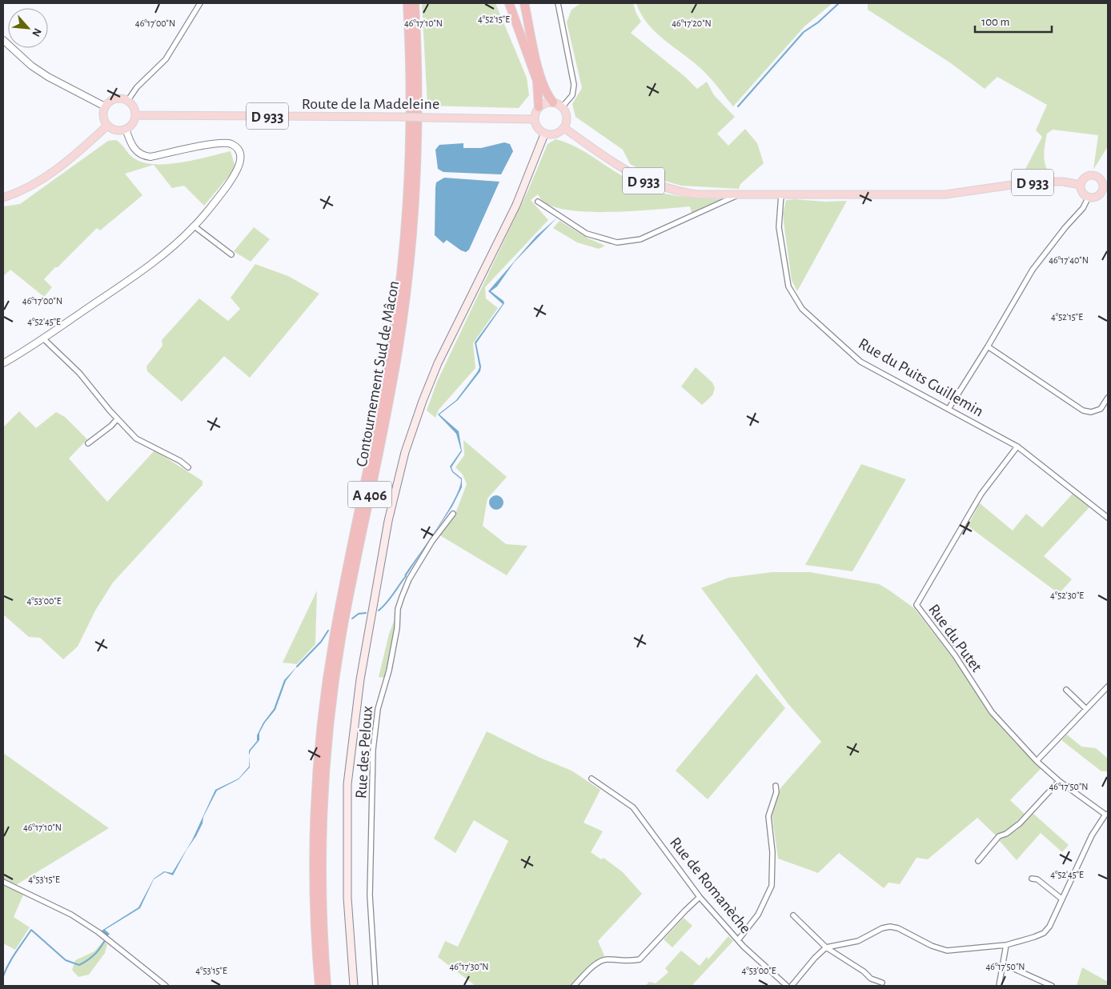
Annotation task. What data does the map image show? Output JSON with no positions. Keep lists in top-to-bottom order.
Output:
{
  "streets": {
    "highway": ["Contournement Sud de Mâcon", "A 406"],
    "main road": ["Route de la Madeleine", "D 933"],
    "street": [
      "Rue du Puits Guillemin",
      "Rue du Putet",
      "Rue des Peloux",
      "Rue de Romanèche"
    ]
  },
  "crossings": [
    ["Route de la Madeleine", "D 933"],
    ["D 933", "Rue du Puits Guillemin"],
    ["Rue du Puits Guillemin", "Rue du Putet"]
  ],
  "scale_bar": "100 m",
  "north": "bottom right",
  "coordinates": [
    "4°52'15\"E",
    "46°17'00\"N",
    "46°17'10\"N",
    "46°17'20\"N",
    "46°17'40\"N",
    "4°52'45\"E",
    "4°52'30\"E",
    "4°53'00\"E",
    "46°17'50\"N",
    "4°53'15\"E",
    "46°17'30\"N"
  ]
}
